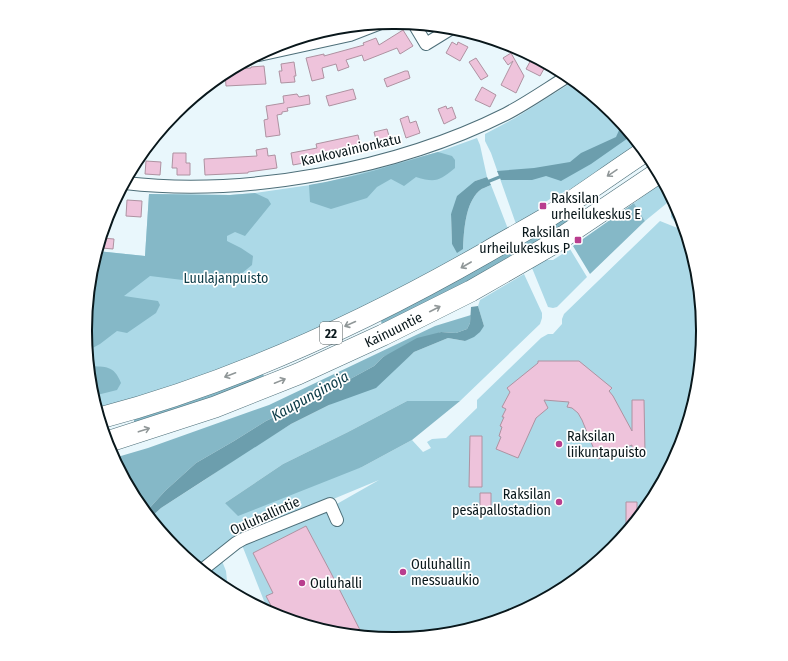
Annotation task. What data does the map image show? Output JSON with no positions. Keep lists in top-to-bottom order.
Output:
{
  "streets": {
    "highway": ["Kainuuntie", "22"],
    "street": ["Kaukovainionkatu", "Ouluhallintie"]
  },
  "water": ["Kaupunginoja"],
  "parks": ["Luulajanpuisto"],
  "places": {
    "transit": ["Raksilan urheilukeskus E", "Raksilan urheilukeskus P"],
    "other": [
      "Raksilan liikuntapuisto",
      "Raksilan pesäpallostadion",
      "Ouluhallin messuaukio",
      "Ouluhalli"
    ]
  }
}
